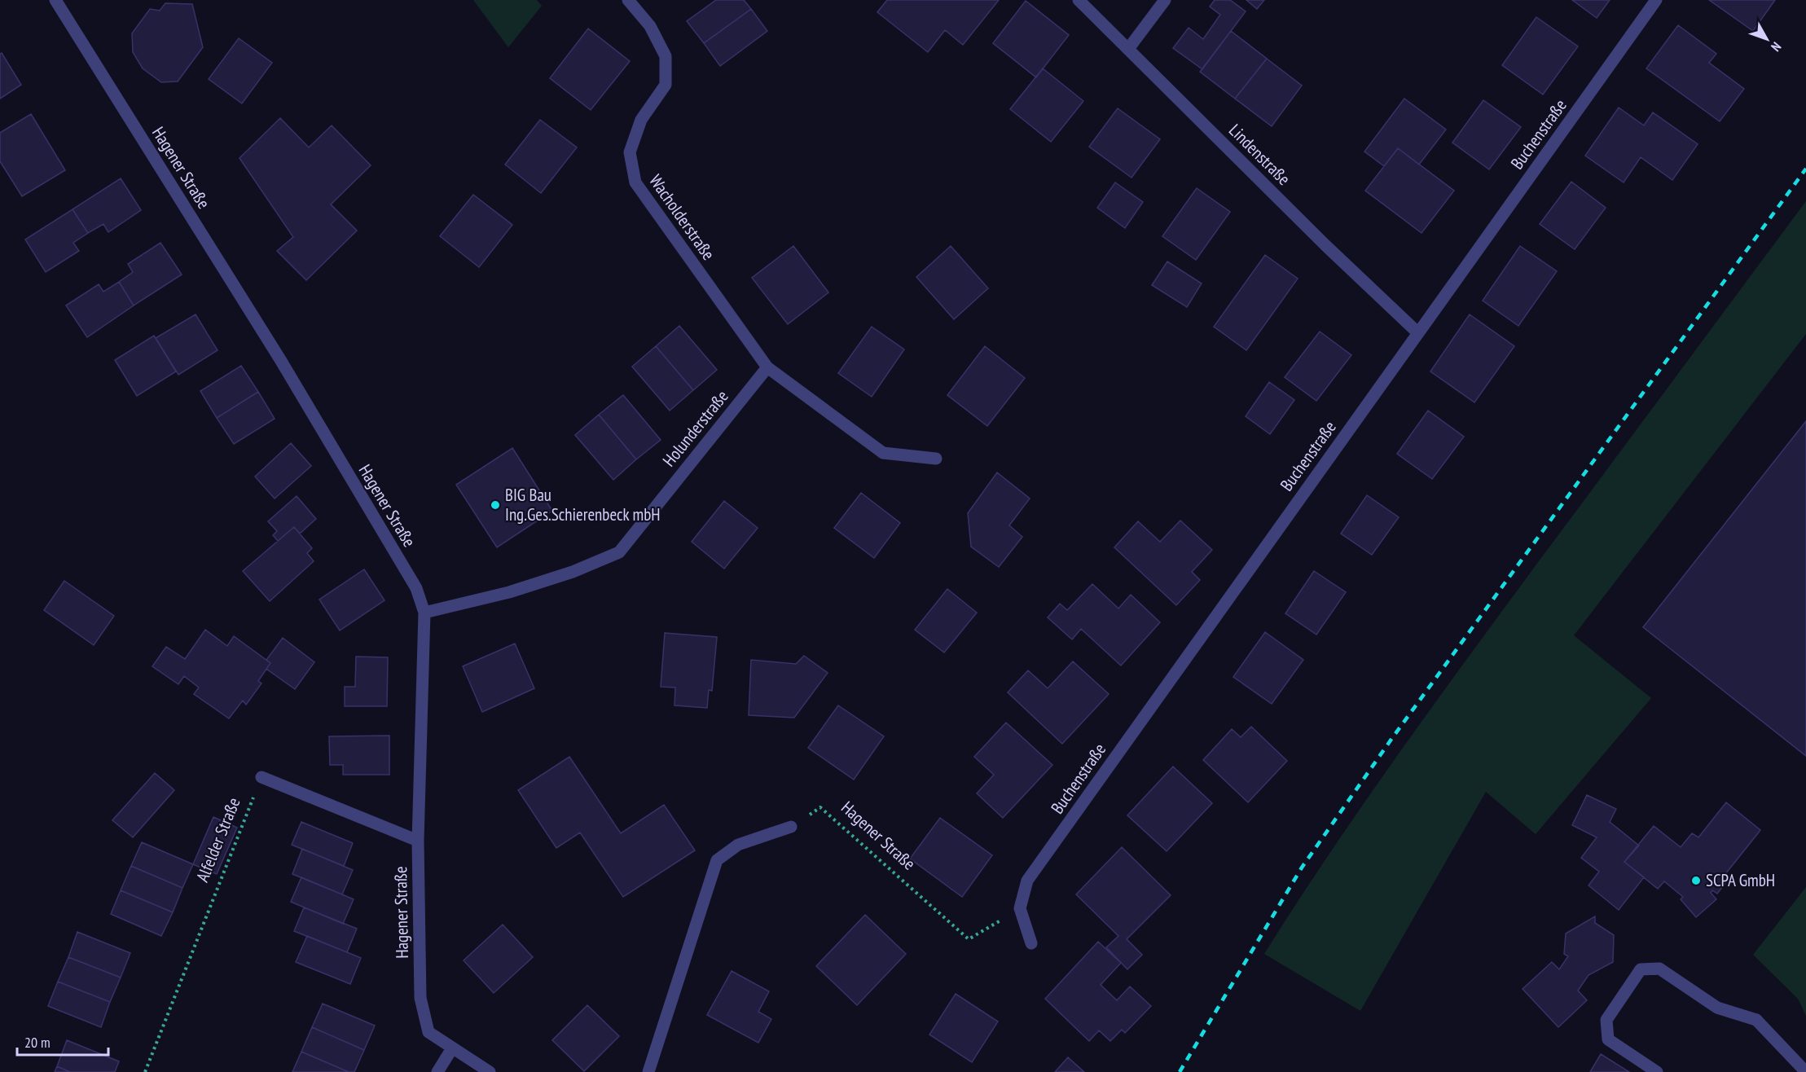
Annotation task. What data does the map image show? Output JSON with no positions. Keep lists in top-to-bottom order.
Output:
{
  "streets": {
    "street": [
      "Buchenstraße",
      "Lindenstraße",
      "Hagener Straße",
      "Wacholderstraße",
      "Holunderstraße"
    ],
    "path": ["Alfelder Straße"]
  },
  "crossings": [
    ["Buchenstraße", "Lindenstraße"],
    ["Buchenstraße", "Hagener Straße"],
    ["Hagener Straße", "Holunderstraße"],
    ["Wacholderstraße", "Holunderstraße"]
  ],
  "places": ["BIG Bau Ing.Ges.Schierenbeck mbH", "SCPA GmbH"],
  "scale_bar": "20 m",
  "north": "bottom right"
}
